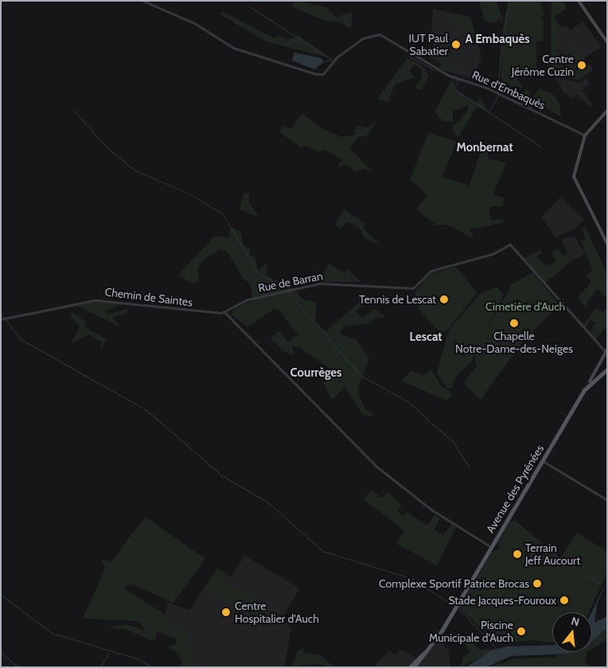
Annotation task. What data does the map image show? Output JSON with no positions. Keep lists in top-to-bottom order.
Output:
{
  "streets": {
    "main road": ["Avenue des Pyrénées"],
    "street": ["Rue d'Embaquès", "Rue de Barran", "Chemin de Saintes"]
  },
  "crossings": [
    ["Rue de Barran", "Chemin de Saintes"]
  ],
  "districts": [
    "A Embaquès",
    "Monbernat",
    "Lescat",
    "Courrèges"
  ],
  "parks": ["Cimetière d'Auch"],
  "places": [
    "IUT Paul Sabatier",
    "Centre Jérôme Cuzin",
    "Tennis de Lescat",
    "Chapelle Notre-Dame-des-Neiges",
    "Terrain Jeff Aucourt",
    "Complexe Sportif Patrice Brocas",
    "Stade Jacques-Fouroux",
    "Centre Hospitalier d'Auch",
    "Piscine Municipale d'Auch"
  ],
  "north": "top"
}
